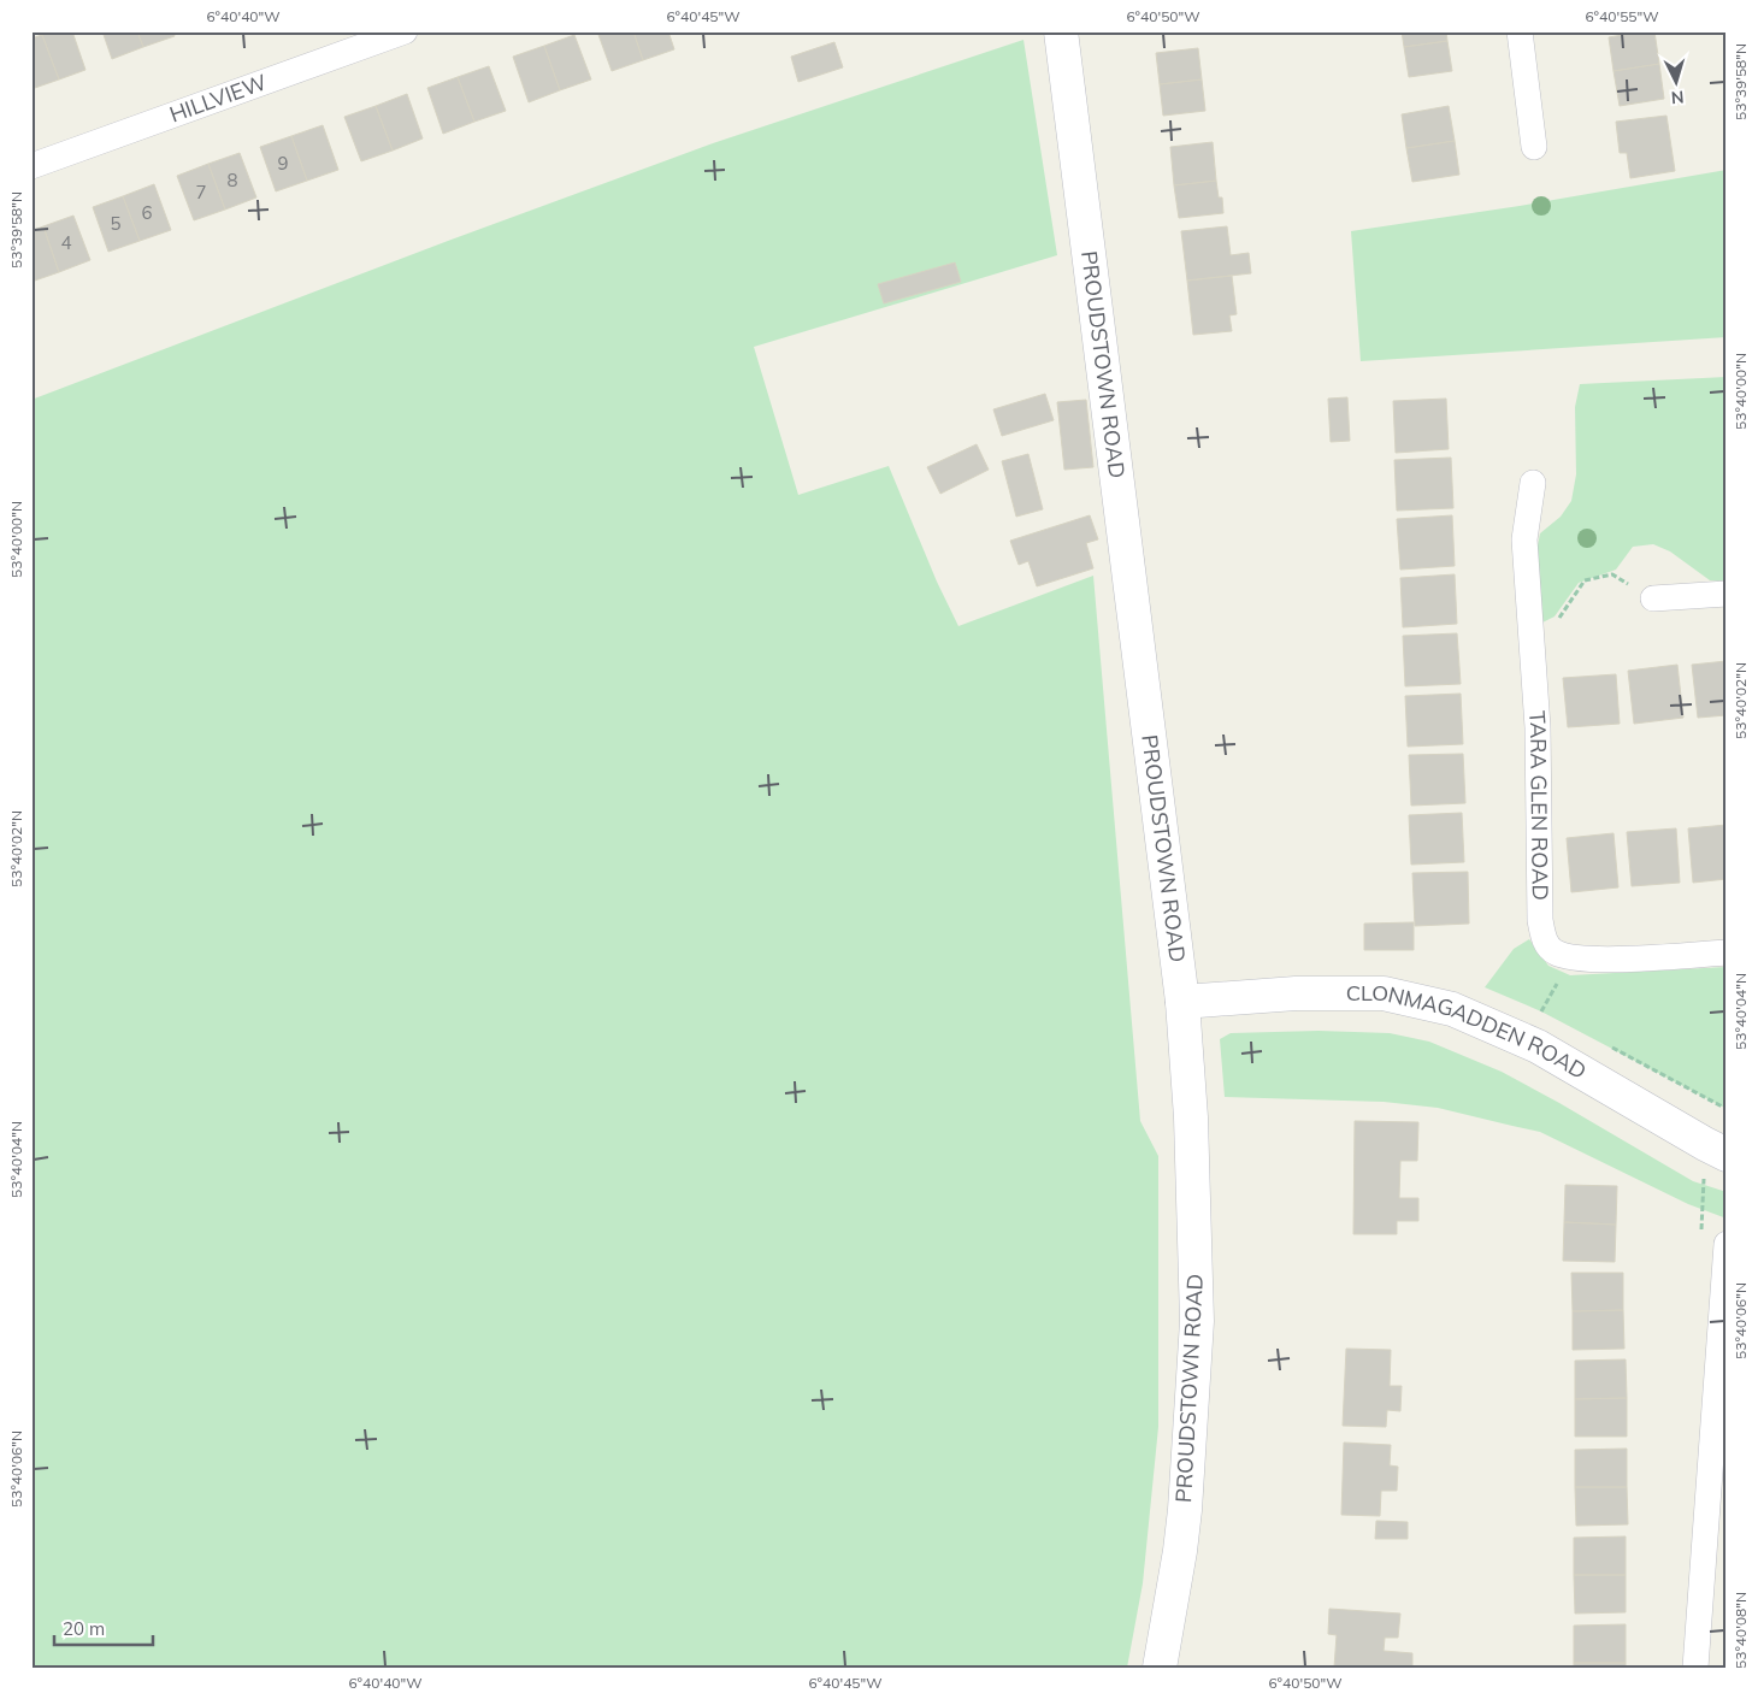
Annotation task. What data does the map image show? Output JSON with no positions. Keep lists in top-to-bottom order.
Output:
{
  "streets": {
    "main road": ["PROUDSTOWN ROAD", "CLONMAGADDEN ROAD"],
    "street": ["HILLVIEW", "TARA GLEN ROAD"]
  },
  "crossings": [
    ["PROUDSTOWN ROAD", "CLONMAGADDEN ROAD"]
  ],
  "house_numbers": [
    "9",
    "8",
    "7",
    "6",
    "5",
    "4"
  ],
  "scale_bar": "20 m",
  "north": "bottom",
  "coordinates": [
    "6°40'40\"W",
    "6°40'45\"W",
    "6°40'50\"W",
    "6°40'55\"W",
    "53°39'58\"N",
    "53°40'00\"N",
    "53°40'02\"N",
    "53°40'04\"N",
    "53°40'06\"N",
    "53°40'08\"N"
  ]
}
